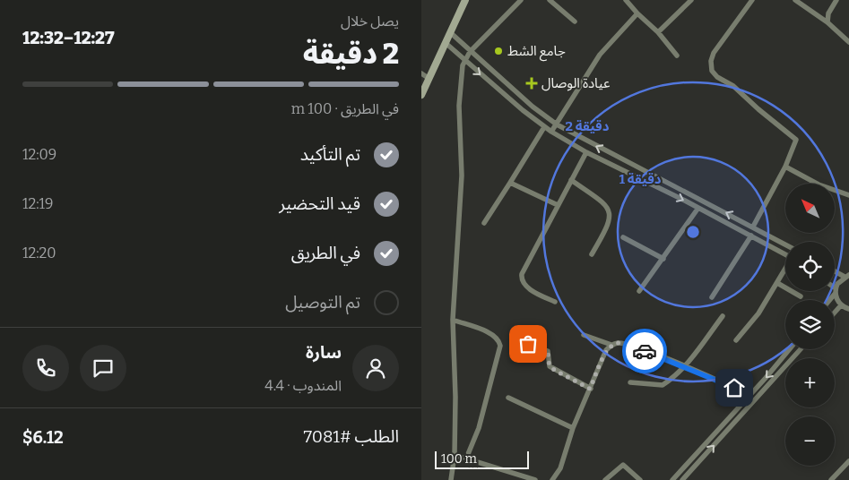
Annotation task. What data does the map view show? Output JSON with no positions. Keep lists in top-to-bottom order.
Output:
{
  "places": {
    "other": ["جامع الشط"],
    "health": ["عيادة الوصال"]
  },
  "scale_bar": "100 m",
  "north": "top left",
  "page": {
    "heading": ["2 دقيقة", "يصل خلال", "12:27–12:32"],
    "panel": [
      "سارة",
      "المندوب · 4.4",
      "الطلب #7081",
      "$6.12"
    ],
    "bar": "في الطريق · 100 m",
    "list": [
      ["تم التأكيد", "12:09"],
      ["قيد التحضير", "12:19"],
      ["في الطريق", "12:20"],
      "تم التوصيل"
    ],
    "map_buttons": ["+", "−"],
    "scale": "100 m"
  },
  "rings": ["2 دقيقة", "1 دقيقة"]
}
